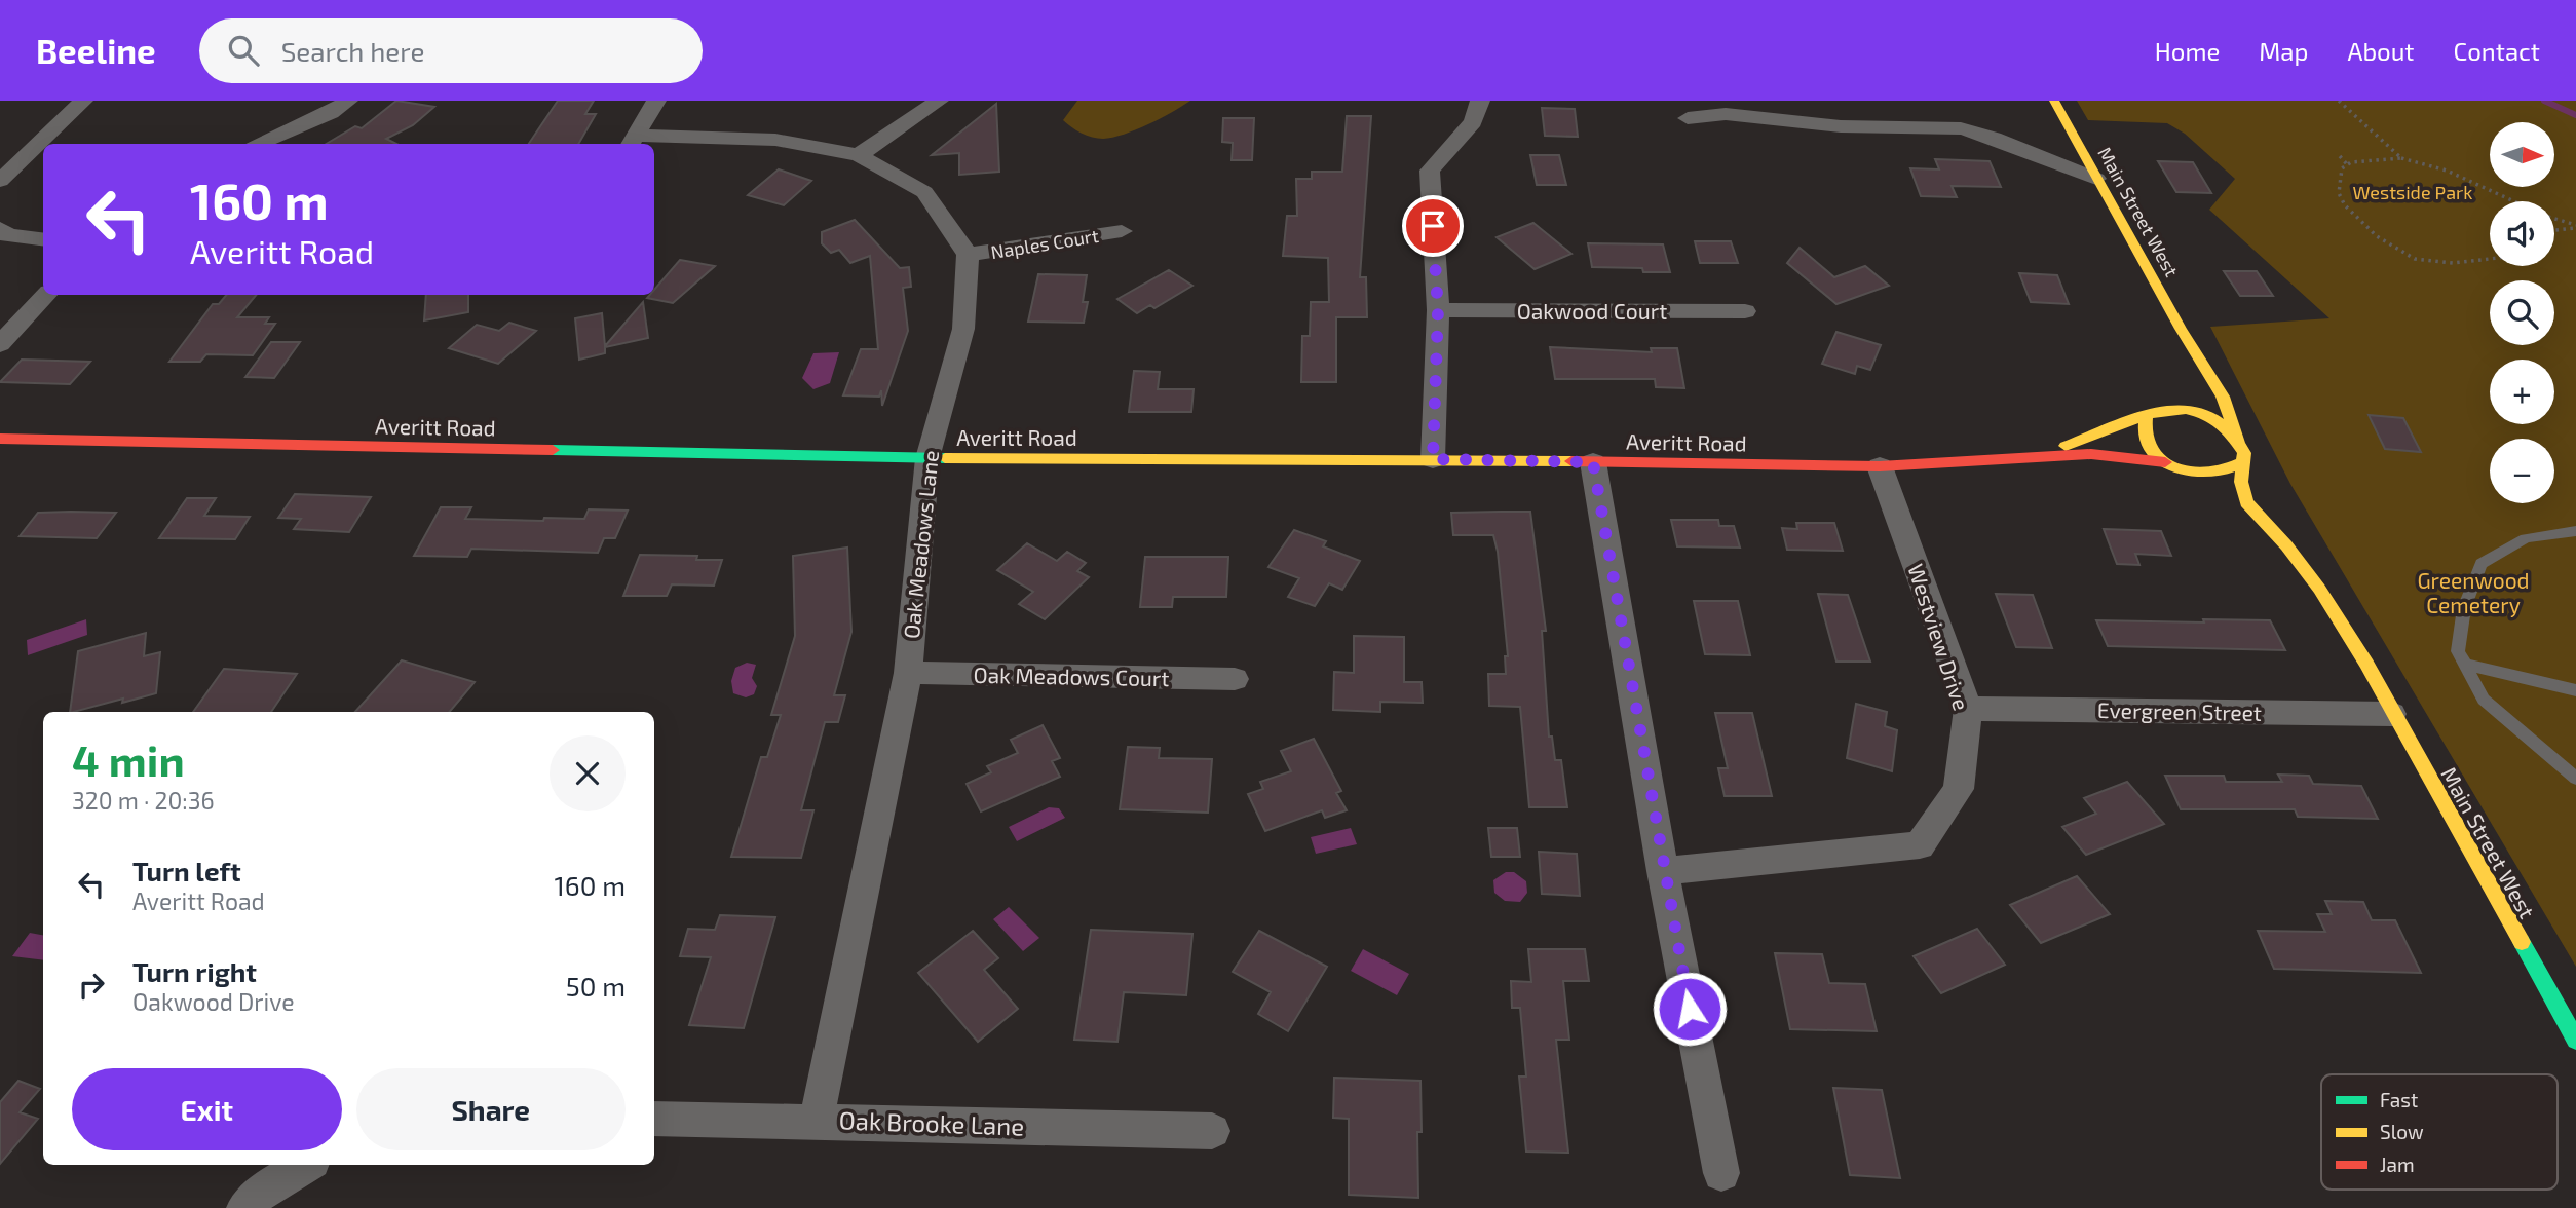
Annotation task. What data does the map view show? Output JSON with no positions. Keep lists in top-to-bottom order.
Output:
{
  "streets": {
    "street": [
      "Main Street West",
      "Naples Court",
      "Oakwood Court",
      "Averitt Road",
      "Oak Meadows Lane",
      "Westview Drive",
      "Oak Meadows Court",
      "Evergreen Street",
      "Oak Brooke Lane"
    ]
  },
  "crossings": [
    ["Main Street West", "Evergreen Street"],
    ["Naples Court", "Oak Meadows Lane"],
    ["Averitt Road", "Oak Meadows Lane"],
    ["Averitt Road", "Westview Drive"],
    ["Oak Meadows Lane", "Oak Meadows Court"],
    ["Oak Meadows Lane", "Oak Brooke Lane"],
    ["Westview Drive", "Evergreen Street"]
  ],
  "parks": ["Westside Park", "Greenwood Cemetery"],
  "legend": ["Fast", "Slow", "Jam"],
  "north": "right",
  "page": {
    "header": "Beeline",
    "search": "Search here",
    "nav": [
      "Home",
      "Map",
      "About",
      "Contact"
    ],
    "map_buttons": ["+", "−"],
    "turn": ["160 m", "Averitt Road"],
    "heading": ["4 min", "320 m · 20:36"],
    "list": [
      {
        "name": "Turn left",
        "note": "Averitt Road",
        "value": "160 m"
      },
      {
        "name": "Turn right",
        "note": "Oakwood Drive",
        "value": "50 m"
      }
    ],
    "buttons": ["Exit", "Share"]
  }
}
